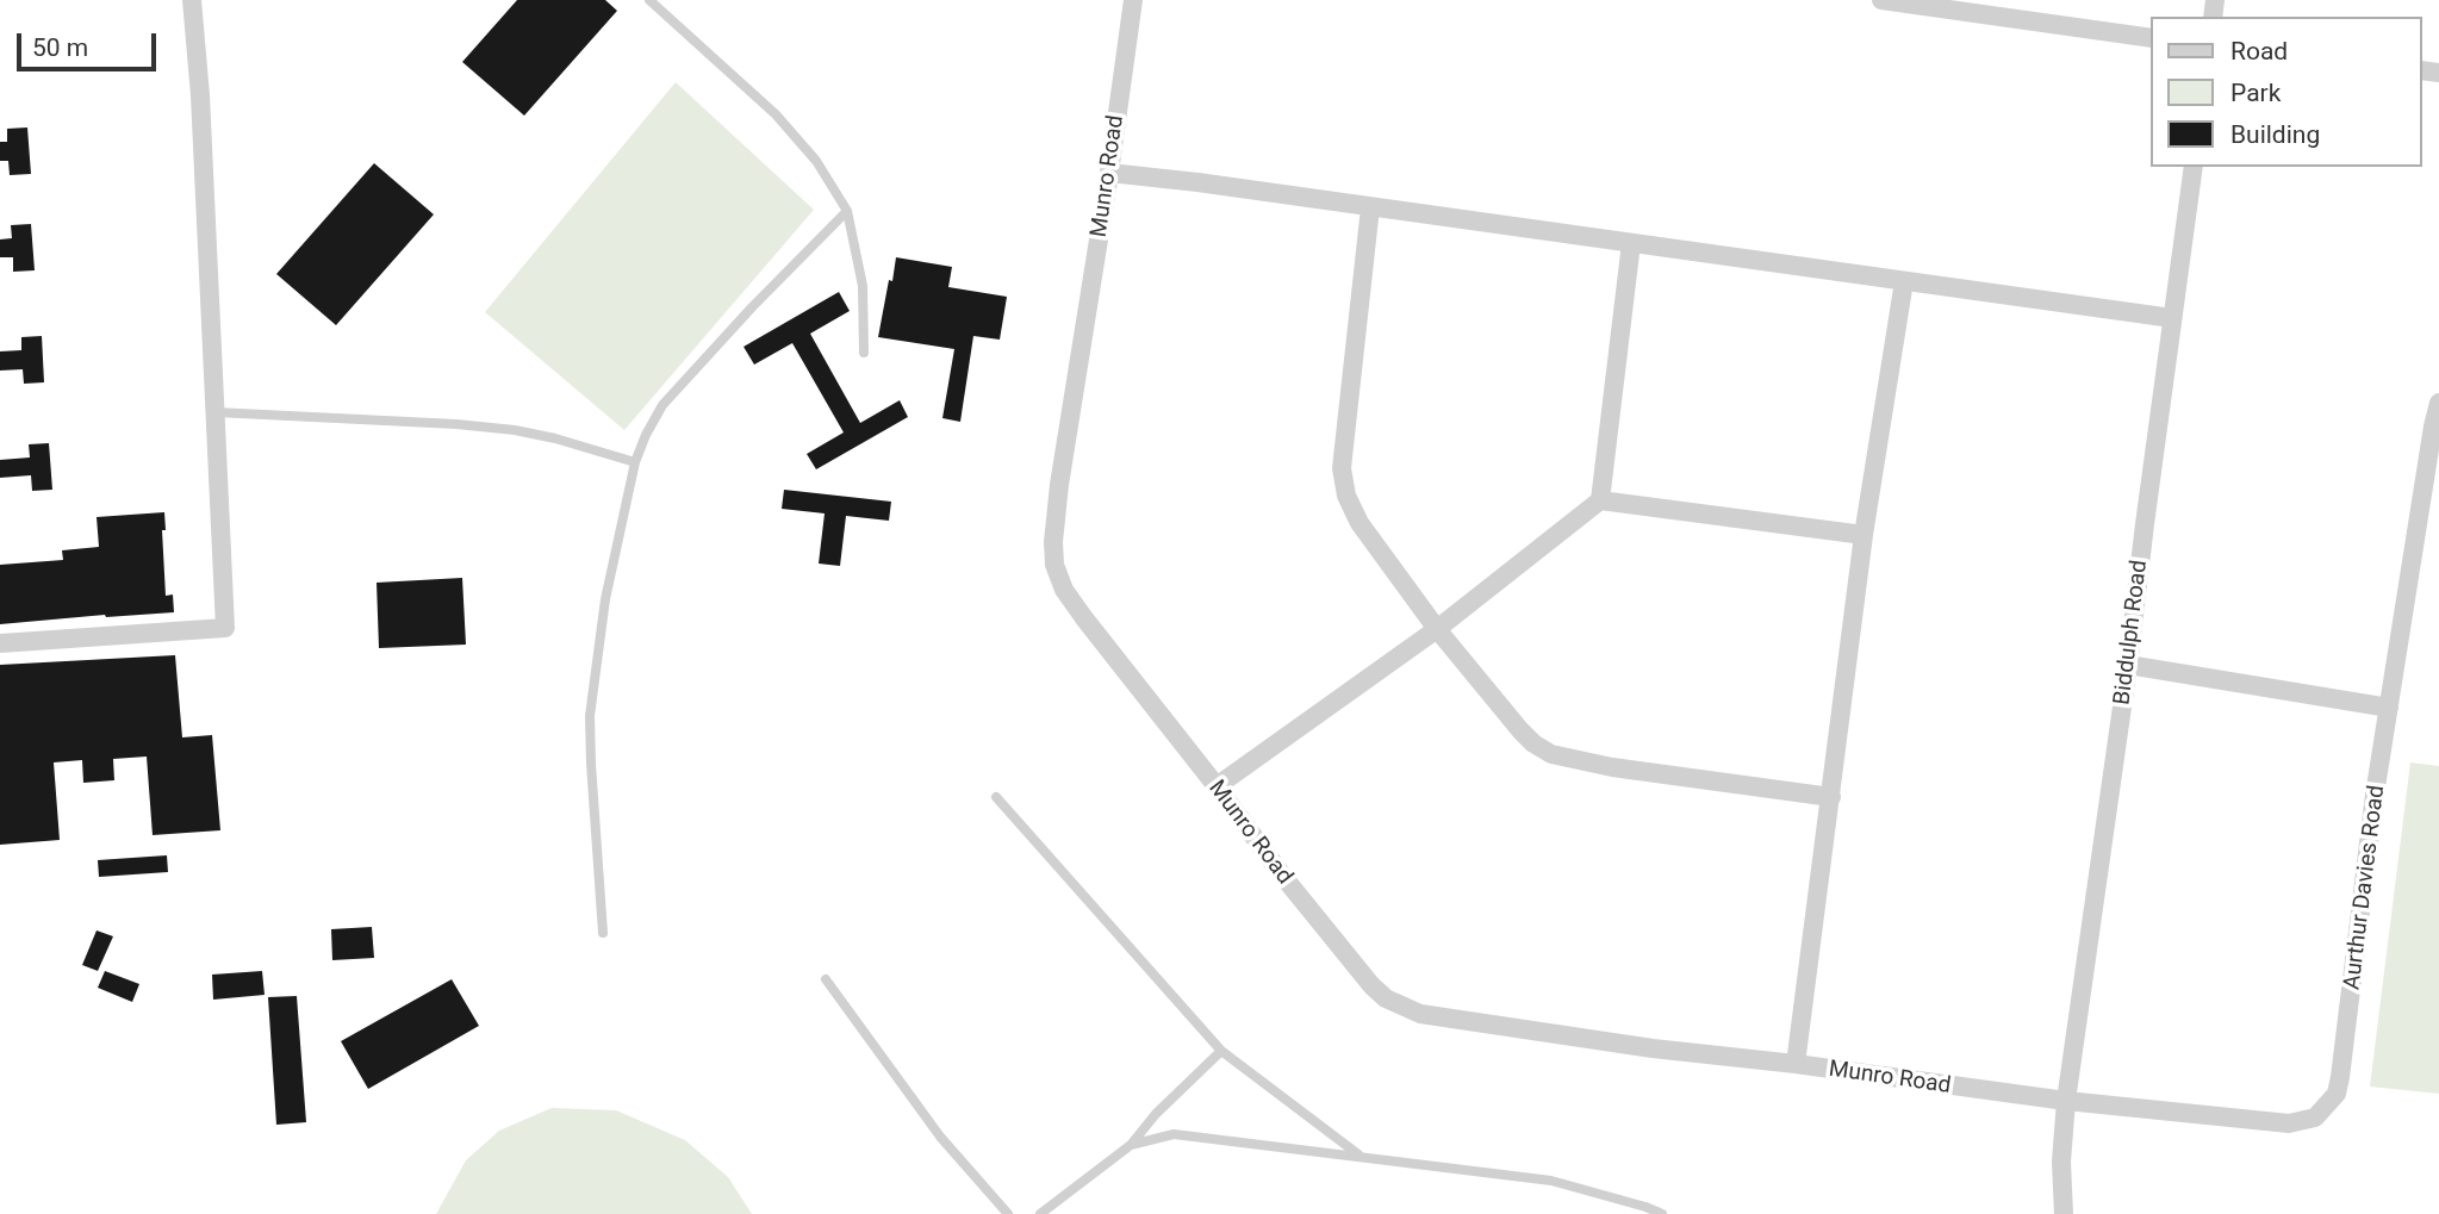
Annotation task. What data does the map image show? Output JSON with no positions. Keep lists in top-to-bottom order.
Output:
{
  "streets": {
    "street": ["Munro Road", "Biddulph Road", "Aurthur Davies Road"]
  },
  "crossings": [
    ["Munro Road", "Biddulph Road"],
    ["Munro Road", "Aurthur Davies Road"],
    ["Biddulph Road", "Aurthur Davies Road"]
  ],
  "legend": ["Road", "Park", "Building"],
  "scale_bar": "50 m"
}
